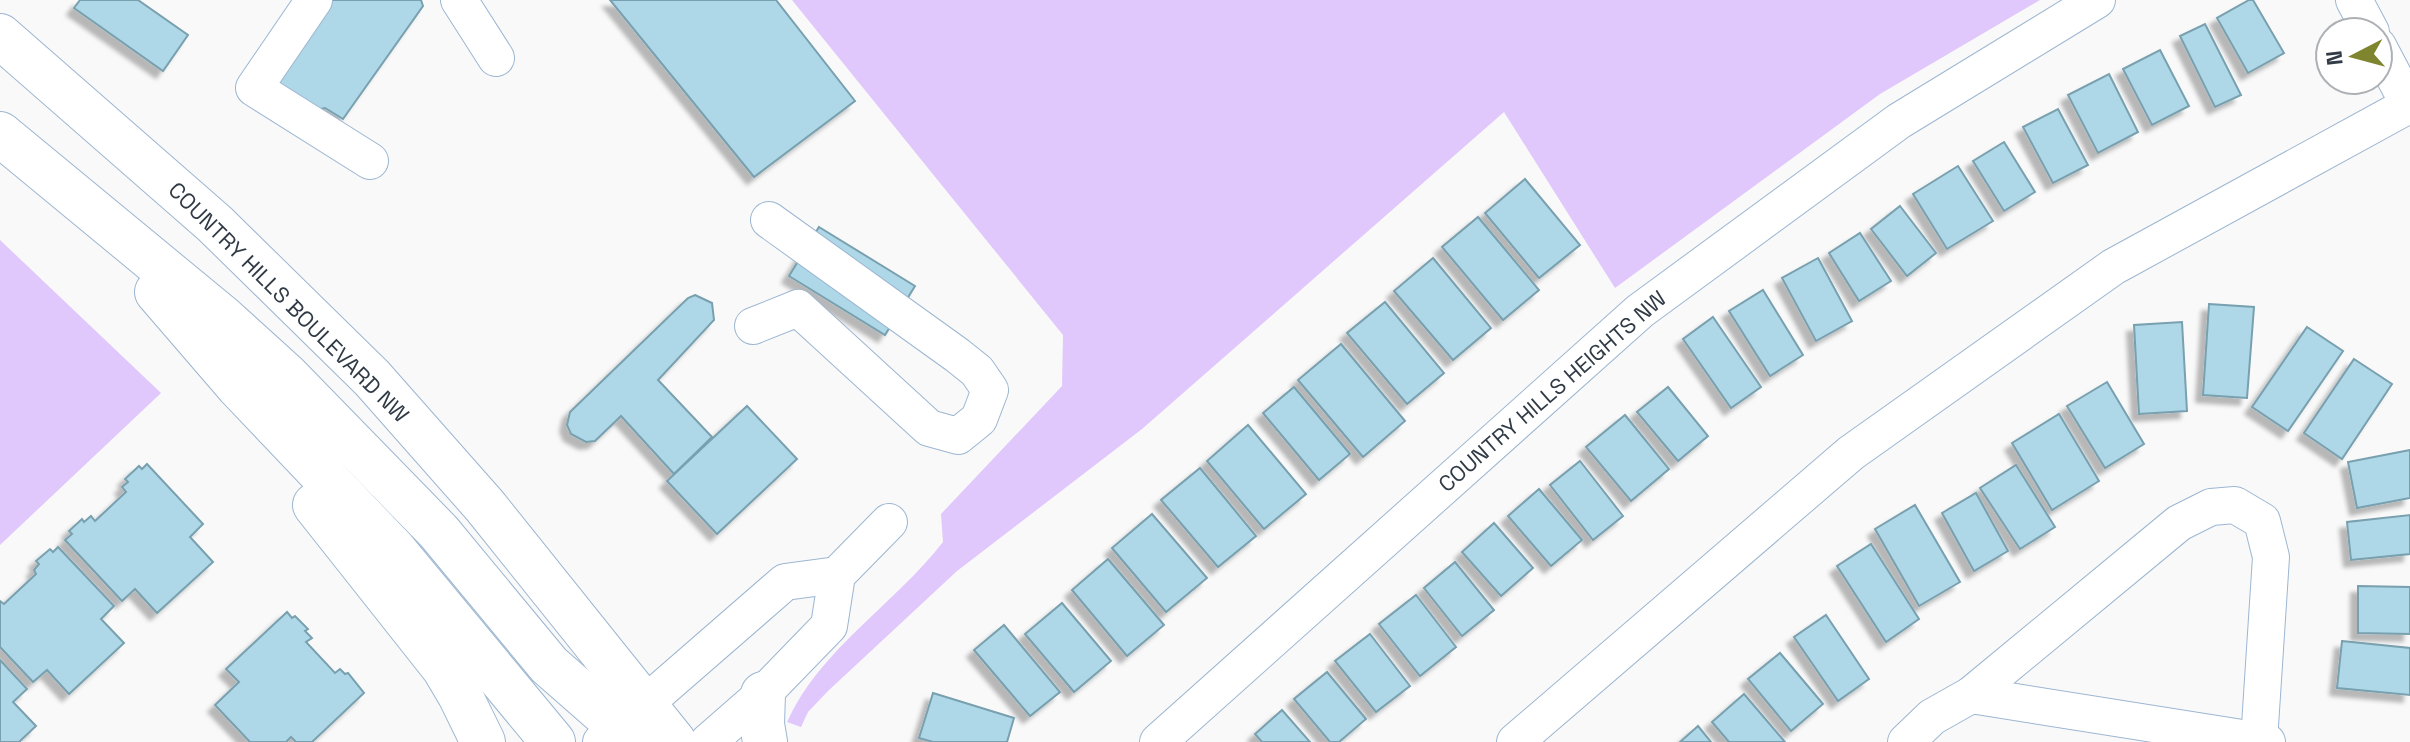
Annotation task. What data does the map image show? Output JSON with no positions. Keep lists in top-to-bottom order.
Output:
{
  "streets": {
    "main road": ["COUNTRY HILLS BOULEVARD NW"],
    "street": ["COUNTRY HILLS HEIGHTS NW"]
  },
  "north": "left"
}
